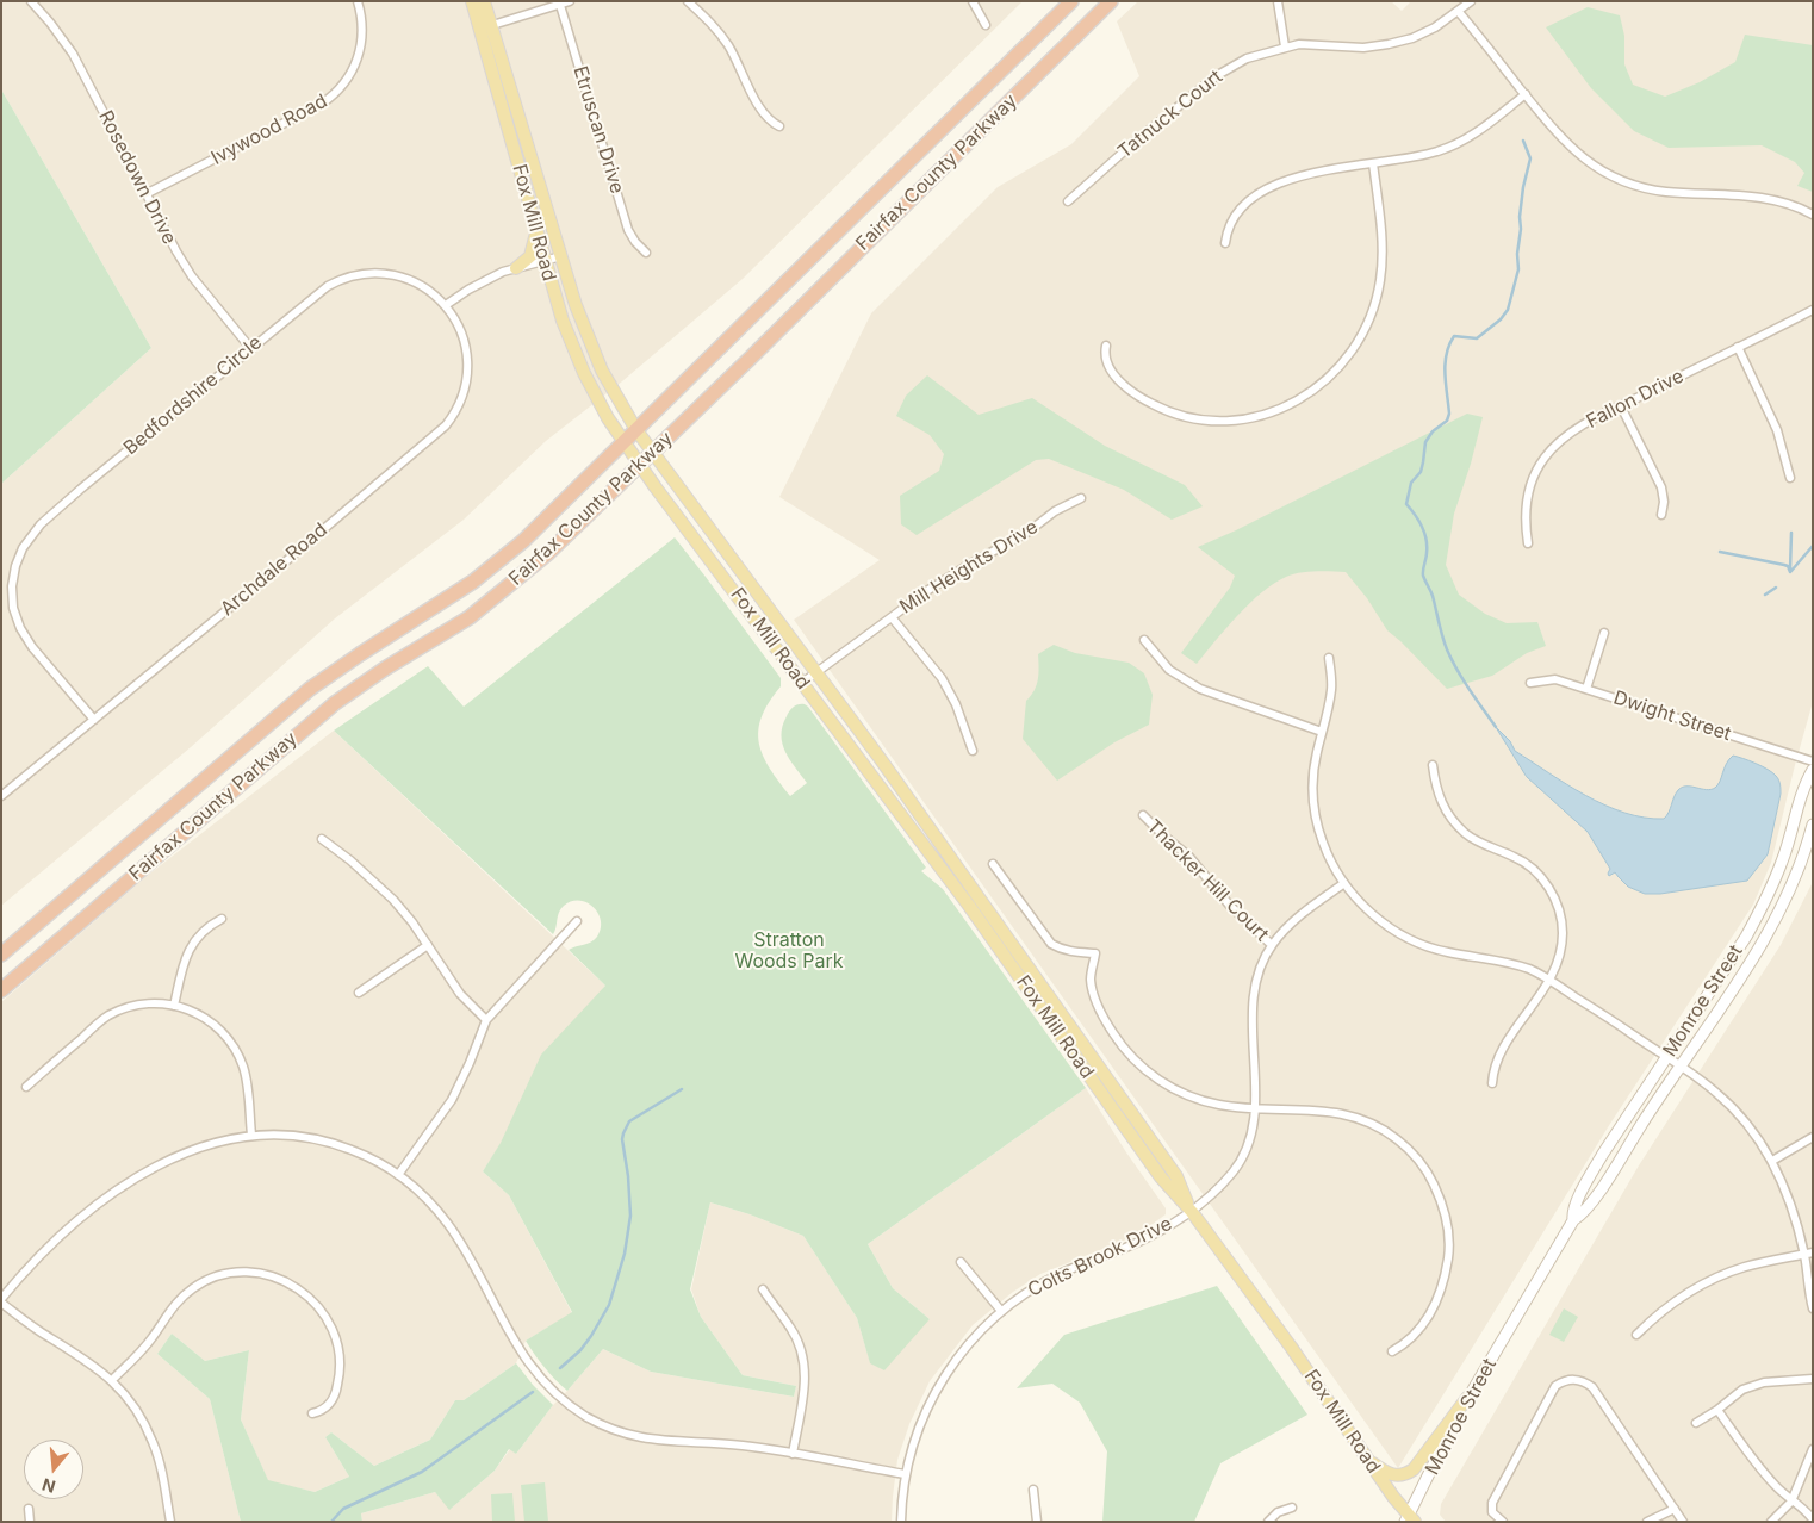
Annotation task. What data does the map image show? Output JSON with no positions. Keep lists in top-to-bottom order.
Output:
{
  "streets": {
    "highway": ["Fairfax County Parkway"],
    "main road": ["Fox Mill Road", "Monroe Street"],
    "street": [
      "Tatnuck Court",
      "Ivywood Road",
      "Etruscan Drive",
      "Rosedown Drive",
      "Bedfordshire Circle",
      "Fallon Drive",
      "Mill Heights Drive",
      "Archdale Road",
      "Dwight Street",
      "Thacker Hill Court",
      "Colts Brook Drive"
    ]
  },
  "crossings": [
    ["Ivywood Road", "Rosedown Drive"],
    ["Fairfax County Parkway", "Fox Mill Road"],
    ["Rosedown Drive", "Bedfordshire Circle"],
    ["Fox Mill Road", "Mill Heights Drive"],
    ["Fox Mill Road", "Monroe Street"],
    ["Fox Mill Road", "Colts Brook Drive"],
    ["Bedfordshire Circle", "Archdale Road"],
    ["Thacker Hill Court", "Colts Brook Drive"]
  ],
  "parks": ["Stratton Woods Park"],
  "north": "bottom"
}
